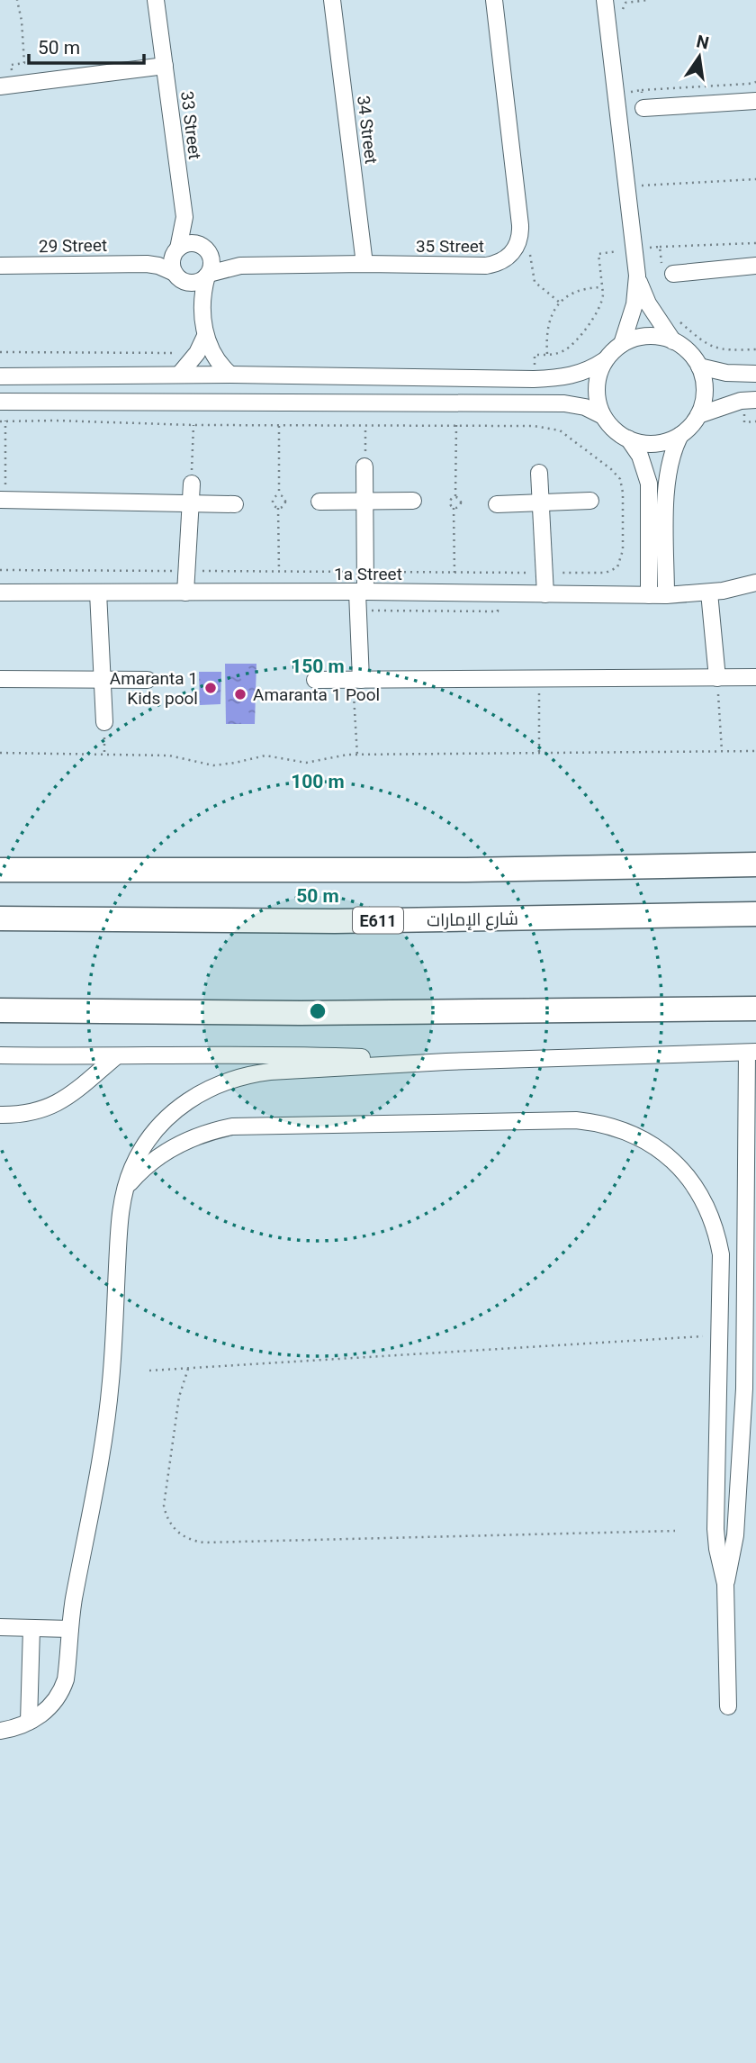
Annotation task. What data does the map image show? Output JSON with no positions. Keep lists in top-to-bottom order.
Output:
{
  "streets": {
    "highway": ["شارع الإمارات", "E611"],
    "street": [
      "33 Street",
      "34 Street",
      "29 Street",
      "35 Street",
      "1a Street"
    ]
  },
  "crossings": [
    ["33 Street", "29 Street"],
    ["34 Street", "35 Street"]
  ],
  "places": ["Amaranta 1 Kids pool", "Amaranta 1 Pool"],
  "scale_bar": "50 m",
  "north": "top",
  "rings": ["150 m", "100 m", "50 m"]
}
